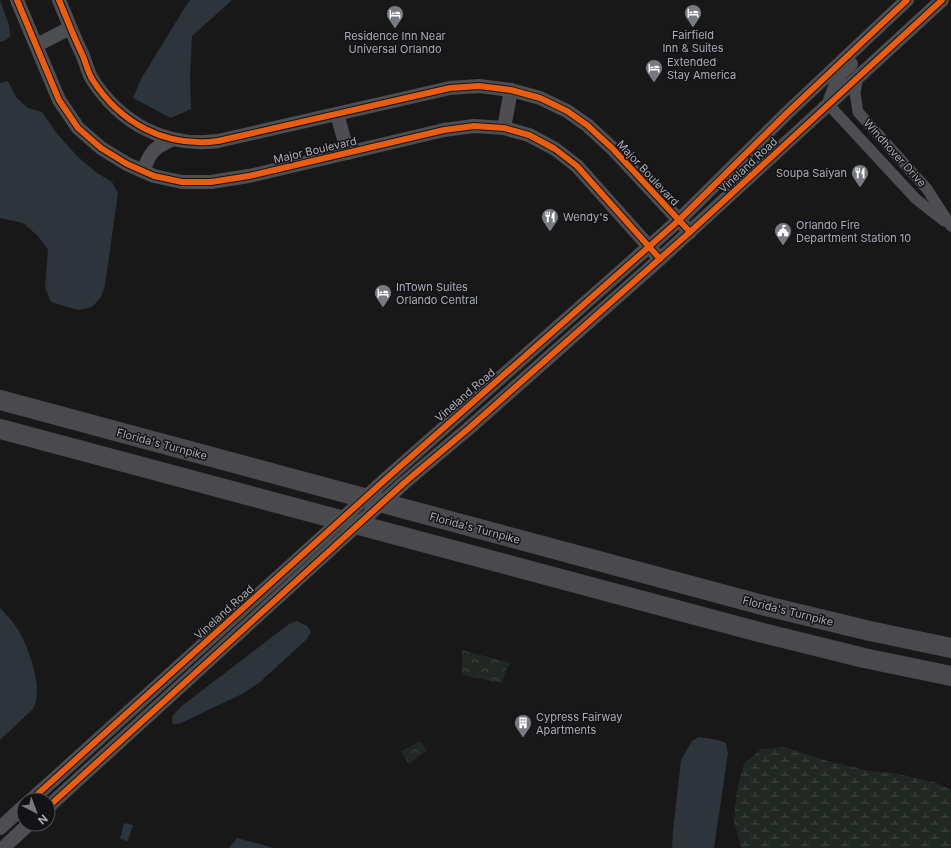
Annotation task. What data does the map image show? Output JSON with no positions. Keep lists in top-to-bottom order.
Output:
{
  "streets": {
    "highway": ["Florida's Turnpike"],
    "street": ["Major Boulevard", "Windhover Drive", "Vineland Road"]
  },
  "crossings": [
    ["Major Boulevard", "Vineland Road"],
    ["Windhover Drive", "Vineland Road"]
  ],
  "places": {
    "hotel": [
      "Fairfield Inn & Suites",
      "Residence Inn Near Universal Orlando",
      "Extended Stay America",
      "InTown Suites Orlando Central"
    ],
    "restaurant": ["Soupa Saiyan", "Wendy's"],
    "public building": ["Orlando Fire Department Station 10"],
    "building": ["Cypress Fairway Apartments"]
  },
  "north": "bottom right"
}
